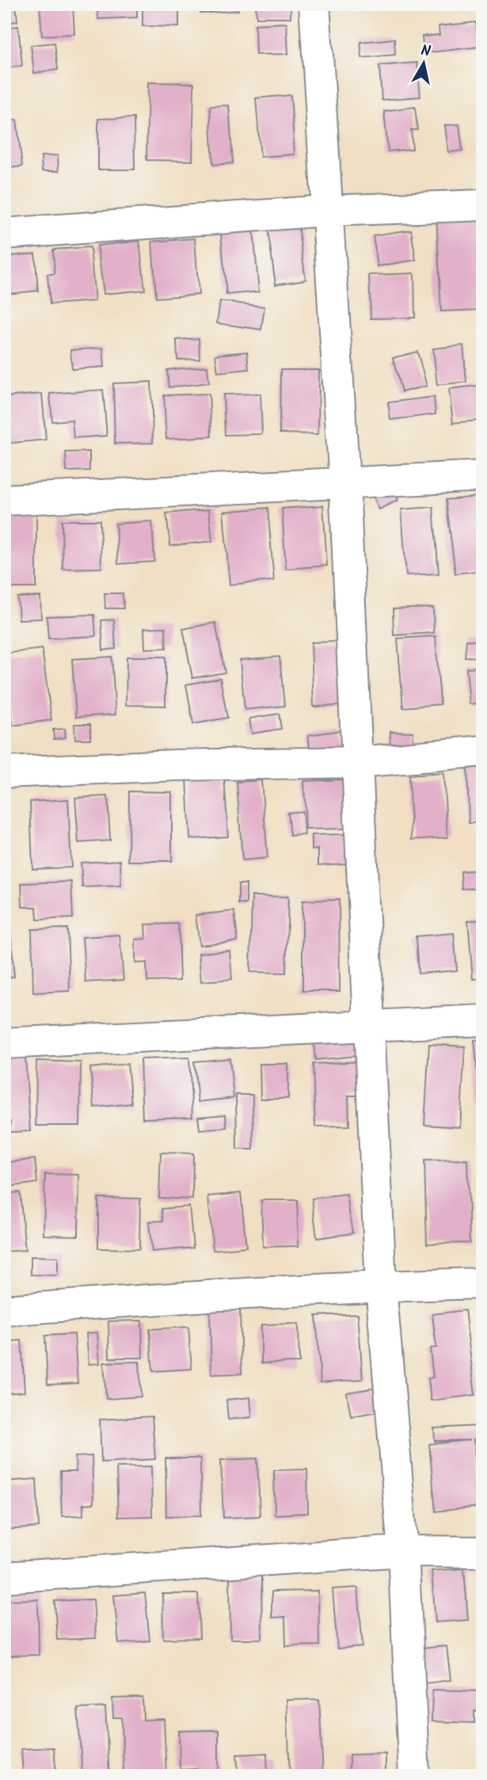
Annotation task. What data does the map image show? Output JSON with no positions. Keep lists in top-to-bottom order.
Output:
{
  "north": "top"
}
